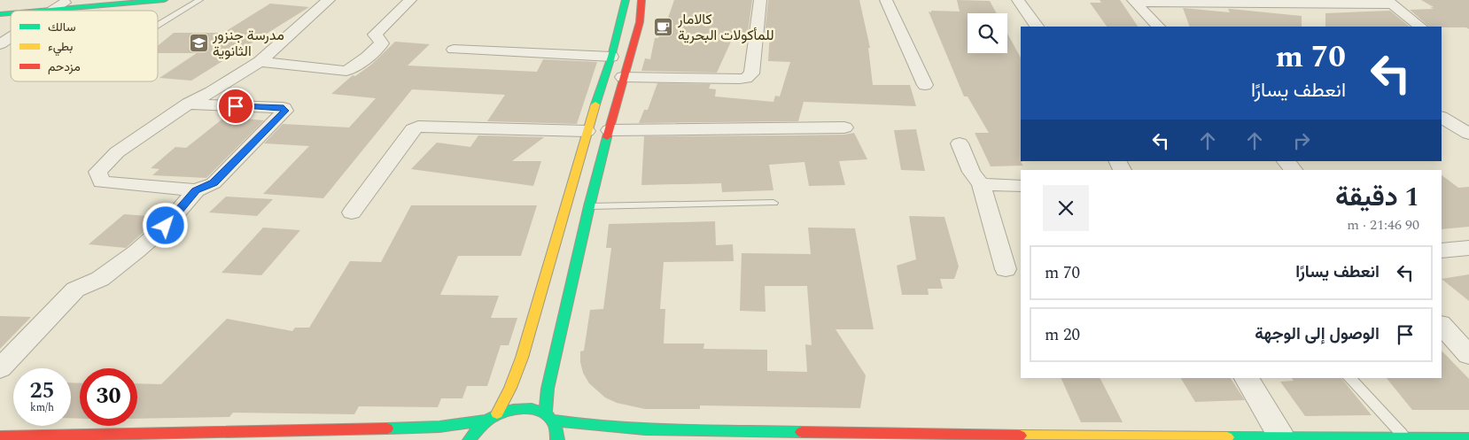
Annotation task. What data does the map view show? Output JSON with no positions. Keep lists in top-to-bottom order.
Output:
{
  "places": {
    "cafe": ["كالامار للمأكولات البحرية"],
    "school or university": ["مدرسة جنزور الثانوية"]
  },
  "legend": ["سالك", "بطيء", "مزدحم"],
  "page": {
    "turn": ["70 m", "انعطف يسارًا"],
    "heading": ["1 دقيقة", "90 m · 21:46"],
    "list": [
      {
        "name": "انعطف يسارًا",
        "value": "70 m"
      },
      {
        "name": "الوصول إلى الوجهة",
        "value": "20 m"
      }
    ],
    "speed": "25 km/h",
    "limit": "30"
  }
}
